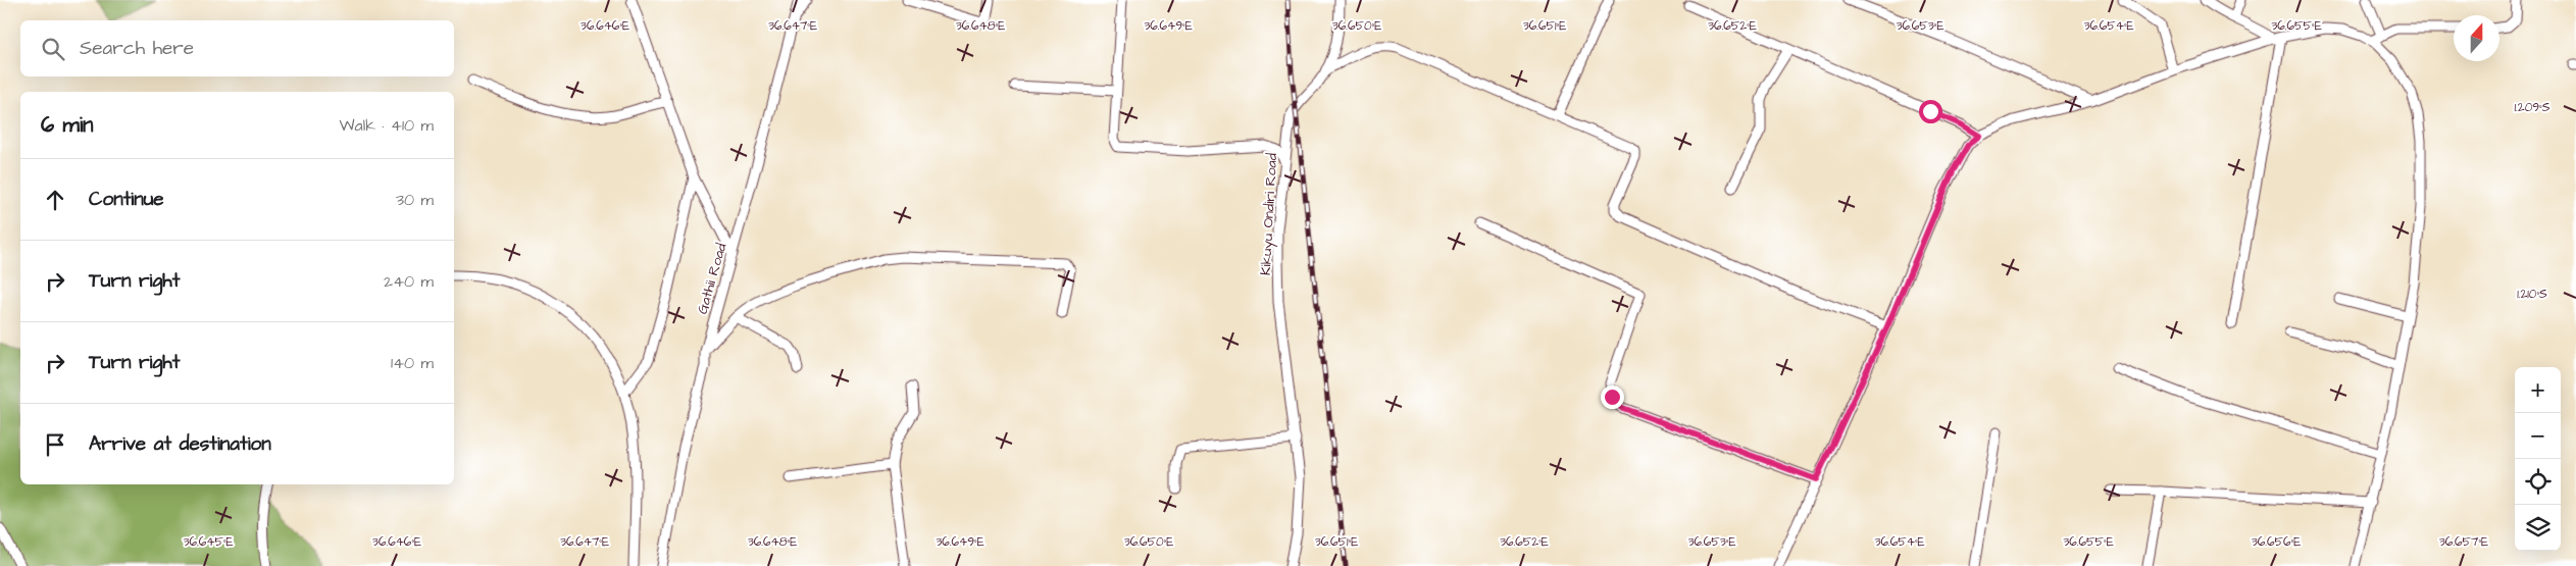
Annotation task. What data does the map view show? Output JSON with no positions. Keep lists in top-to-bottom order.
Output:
{
  "streets": {
    "street": ["Kikuyu Ondiri Road", "Gathii Road"]
  },
  "north": "top",
  "page": {
    "search": "Search here",
    "heading": ["6 min", "Walk · 410 m"],
    "list": [
      ["Continue", "30 m"],
      ["Turn right", "240 m"],
      ["Turn right", "140 m"],
      "Arrive at destination"
    ],
    "map_buttons": ["+", "−"]
  },
  "coordinates": [
    "36.646°E",
    "36.647°E",
    "36.648°E",
    "36.649°E",
    "36.650°E",
    "36.651°E",
    "36.652°E",
    "36.653°E",
    "36.654°E",
    "36.655°E",
    "1.209°S",
    "1.210°S",
    "36.645°E",
    "36.656°E",
    "36.657°E"
  ]
}
